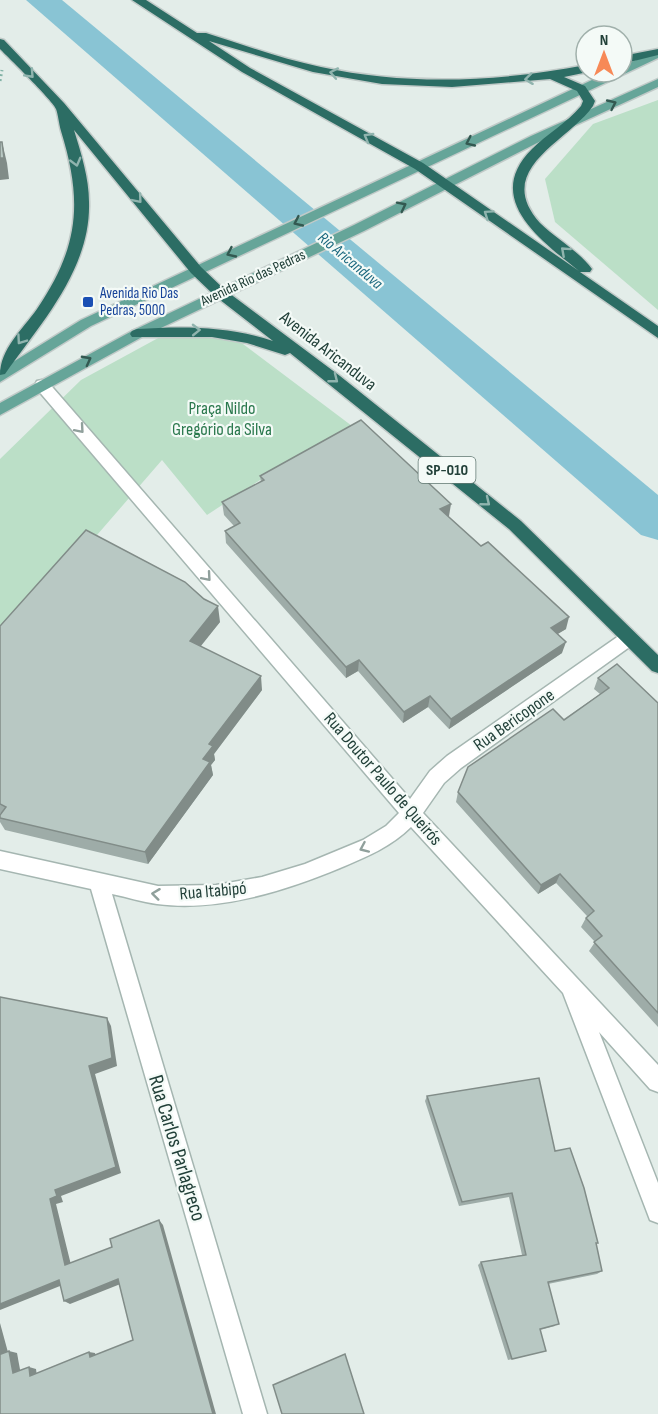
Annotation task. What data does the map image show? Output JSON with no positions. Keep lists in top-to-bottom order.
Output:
{
  "streets": {
    "highway": ["Avenida Aricanduva", "SP-010"],
    "main road": ["Avenida Rio das Pedras"],
    "street": [
      "Rua Bericopone",
      "Rua Doutor Paulo de Queirós",
      "Rua Itabipó",
      "Rua Carlos Parlagreco"
    ]
  },
  "crossings": [
    ["Avenida Rio das Pedras", "Avenida Aricanduva"],
    ["Avenida Rio das Pedras", "Rua Doutor Paulo de Queirós"],
    ["Avenida Aricanduva", "Rua Bericopone"],
    ["Rua Bericopone", "Rua Doutor Paulo de Queirós"],
    ["Rua Bericopone", "Rua Itabipó"],
    ["Rua Doutor Paulo de Queirós", "Rua Itabipó"],
    ["Rua Itabipó", "Rua Carlos Parlagreco"]
  ],
  "one_way": ["Avenida Aricanduva", "Rua Doutor Paulo de Queirós", "Rua Itabipó"],
  "water": ["Rio Aricanduva"],
  "parks": ["Praça Nildo Gregório da Silva"],
  "places": {
    "transit": ["Avenida Rio Das Pedras, 5000"]
  },
  "north": "top"
}
